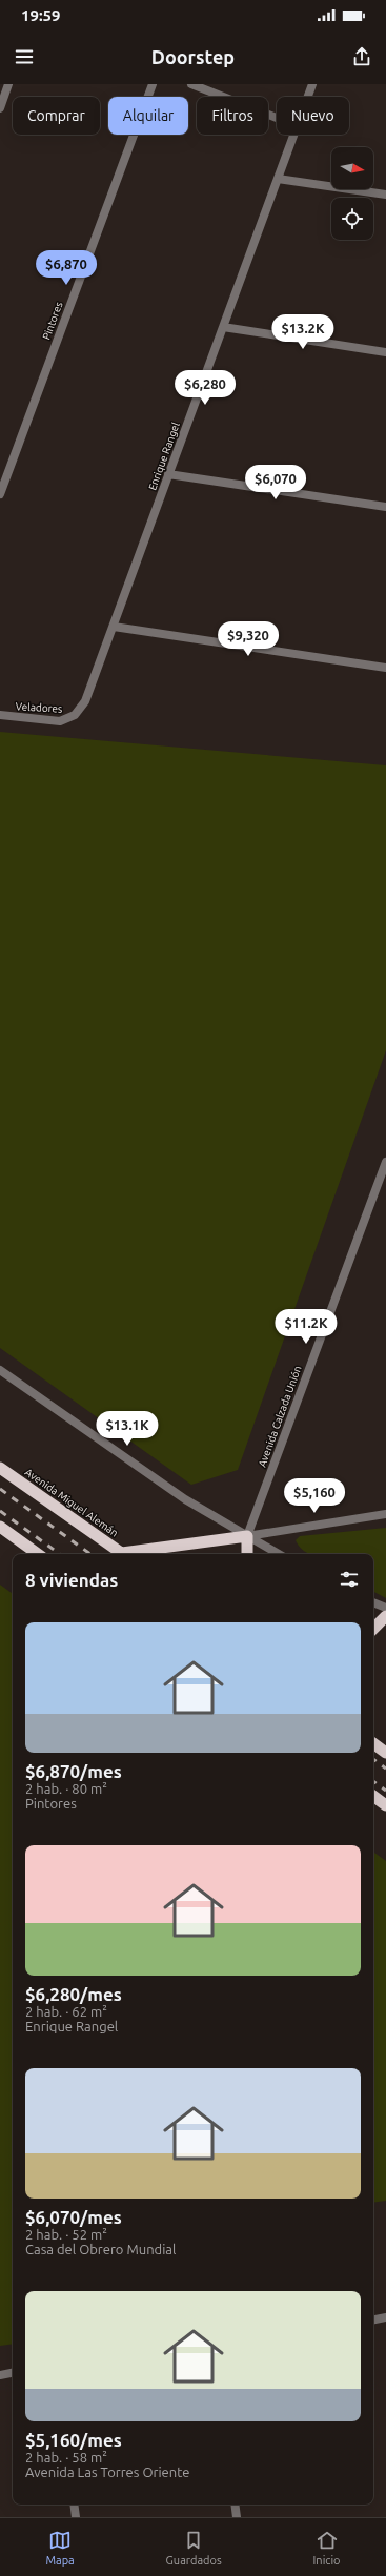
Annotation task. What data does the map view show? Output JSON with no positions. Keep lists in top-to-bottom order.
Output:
{
  "streets": {
    "highway": ["Avenida Miguel Alemán"],
    "street": [
      "Pintores",
      "Enrique Rangel",
      "Veladores",
      "Avenida Calzada Unión"
    ]
  },
  "crossings": [
    ["Enrique Rangel", "Veladores"]
  ],
  "north": "right",
  "page": {
    "status": "19:59",
    "header": "Doorstep",
    "chip": [
      "Comprar",
      "Alquilar",
      "Filtros",
      "Nuevo"
    ],
    "price": [
      "$6,870",
      "$13.2K",
      "$6,280",
      "$6,070",
      "$9,320",
      "$11.2K",
      "$13.1K",
      "$5,160"
    ],
    "heading": "8 viviendas",
    "list": [
      {
        "name": "$6,870/mes",
        "note": "2 hab. · 80 m² · Pintores"
      },
      {
        "name": "$6,280/mes",
        "note": "2 hab. · 62 m² · Enrique Rangel"
      },
      {
        "name": "$6,070/mes",
        "note": "2 hab. · 52 m² · Casa del Obrero Mundial"
      },
      {
        "name": "$5,160/mes",
        "note": "2 hab. · 58 m² · Avenida Las Torres Oriente"
      }
    ],
    "tabs": ["Mapa", "Guardados", "Inicio"]
  }
}
